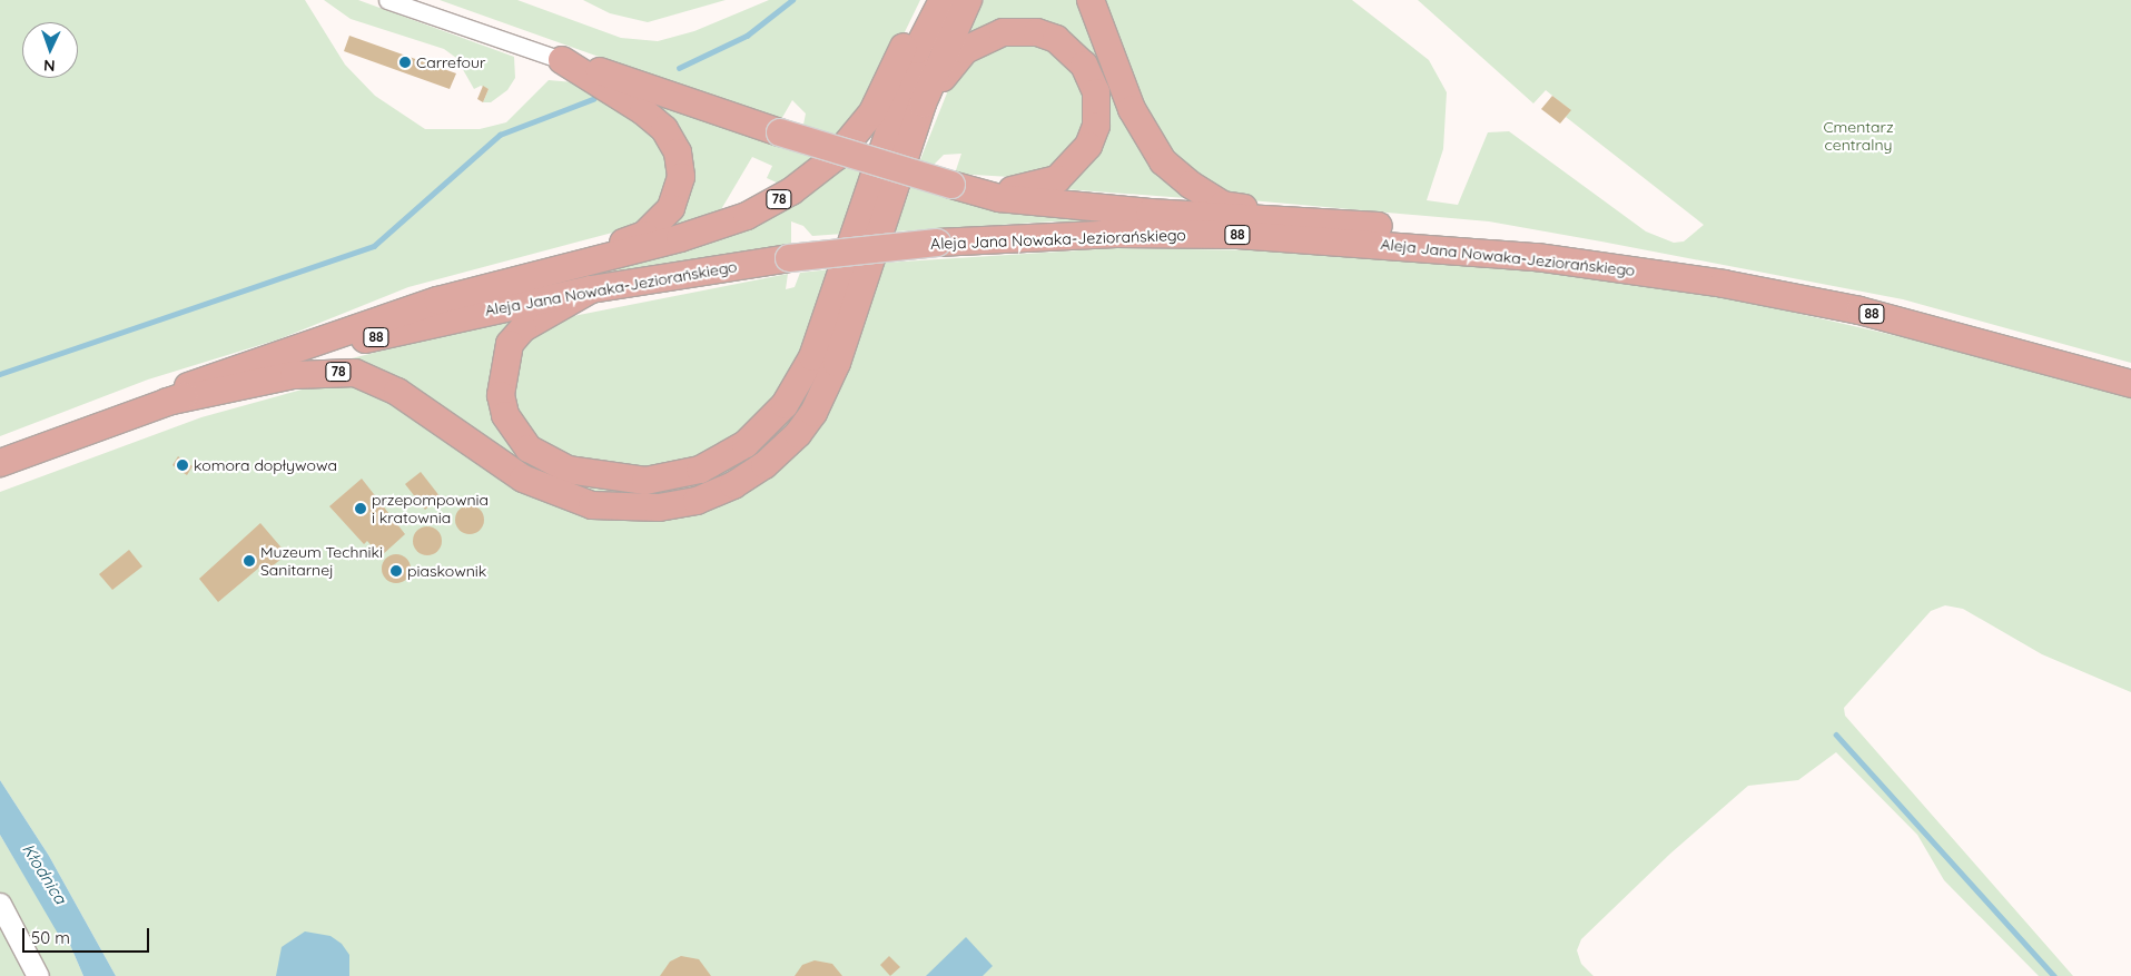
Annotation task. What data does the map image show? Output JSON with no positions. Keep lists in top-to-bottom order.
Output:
{
  "streets": {
    "main road": ["78", "88", "Aleja Jana Nowaka-Jeziorańskiego"]
  },
  "crossings": [
    ["78", "Aleja Jana Nowaka-Jeziorańskiego"]
  ],
  "water": ["Kłodnica"],
  "parks": ["Cmentarz centralny"],
  "places": [
    "Carrefour",
    "komora dopływowa",
    "przepompownia i kratownia",
    "Muzeum Techniki Sanitarnej",
    "piaskownik"
  ],
  "scale_bar": "50 m",
  "north": "bottom"
}
